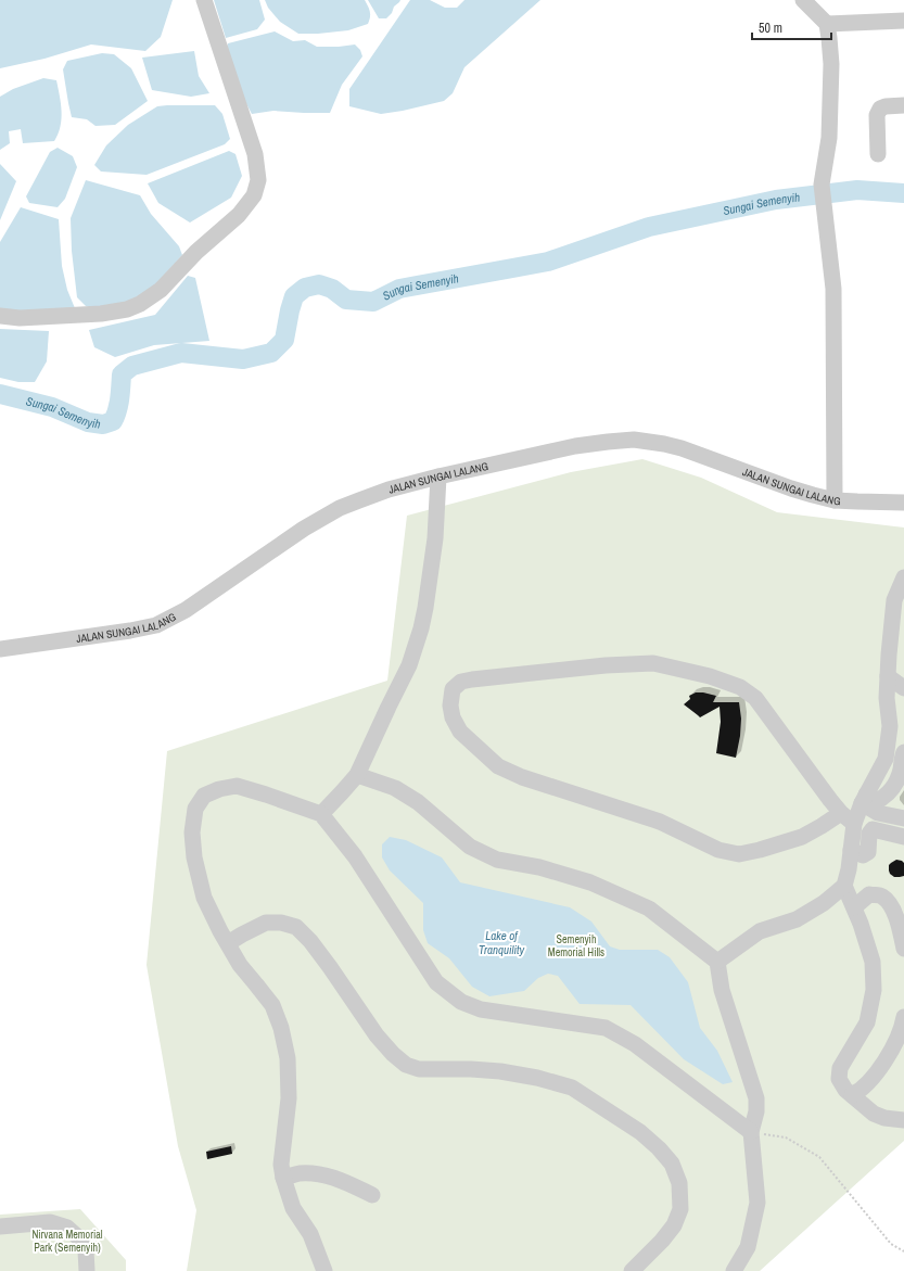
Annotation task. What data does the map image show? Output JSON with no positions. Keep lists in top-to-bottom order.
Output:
{
  "streets": {
    "street": ["JALAN SUNGAI LALANG"]
  },
  "water": ["Sungai Semenyih", "Lake of Tranquility"],
  "parks": ["Semenyih Memorial Hills", "Nirvana Memorial Park (Semenyih)"],
  "scale_bar": "50 m"
}
